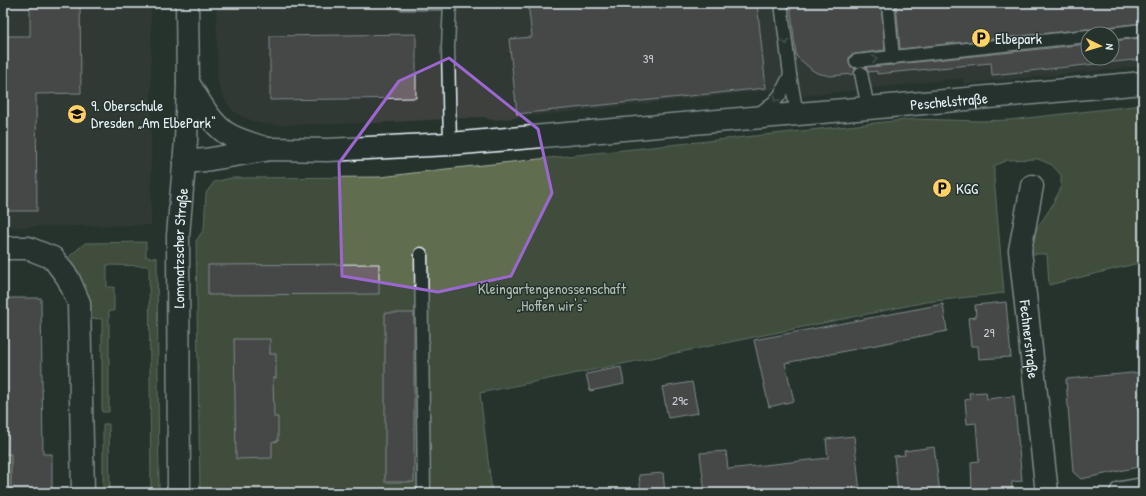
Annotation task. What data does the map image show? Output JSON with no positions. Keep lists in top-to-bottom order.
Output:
{
  "streets": {
    "street": ["Peschelstraße", "Lommatzscher Straße", "Fechnerstraße"]
  },
  "parks": ["Kleingartengenossenschaft „Hoffen wir's“"],
  "places": {
    "parking": ["Elbepark", "KGG"],
    "school or university": ["9. Oberschule Dresden „Am ElbePark“"]
  },
  "house_numbers": ["39", "29", "29c"],
  "north": "right"
}
